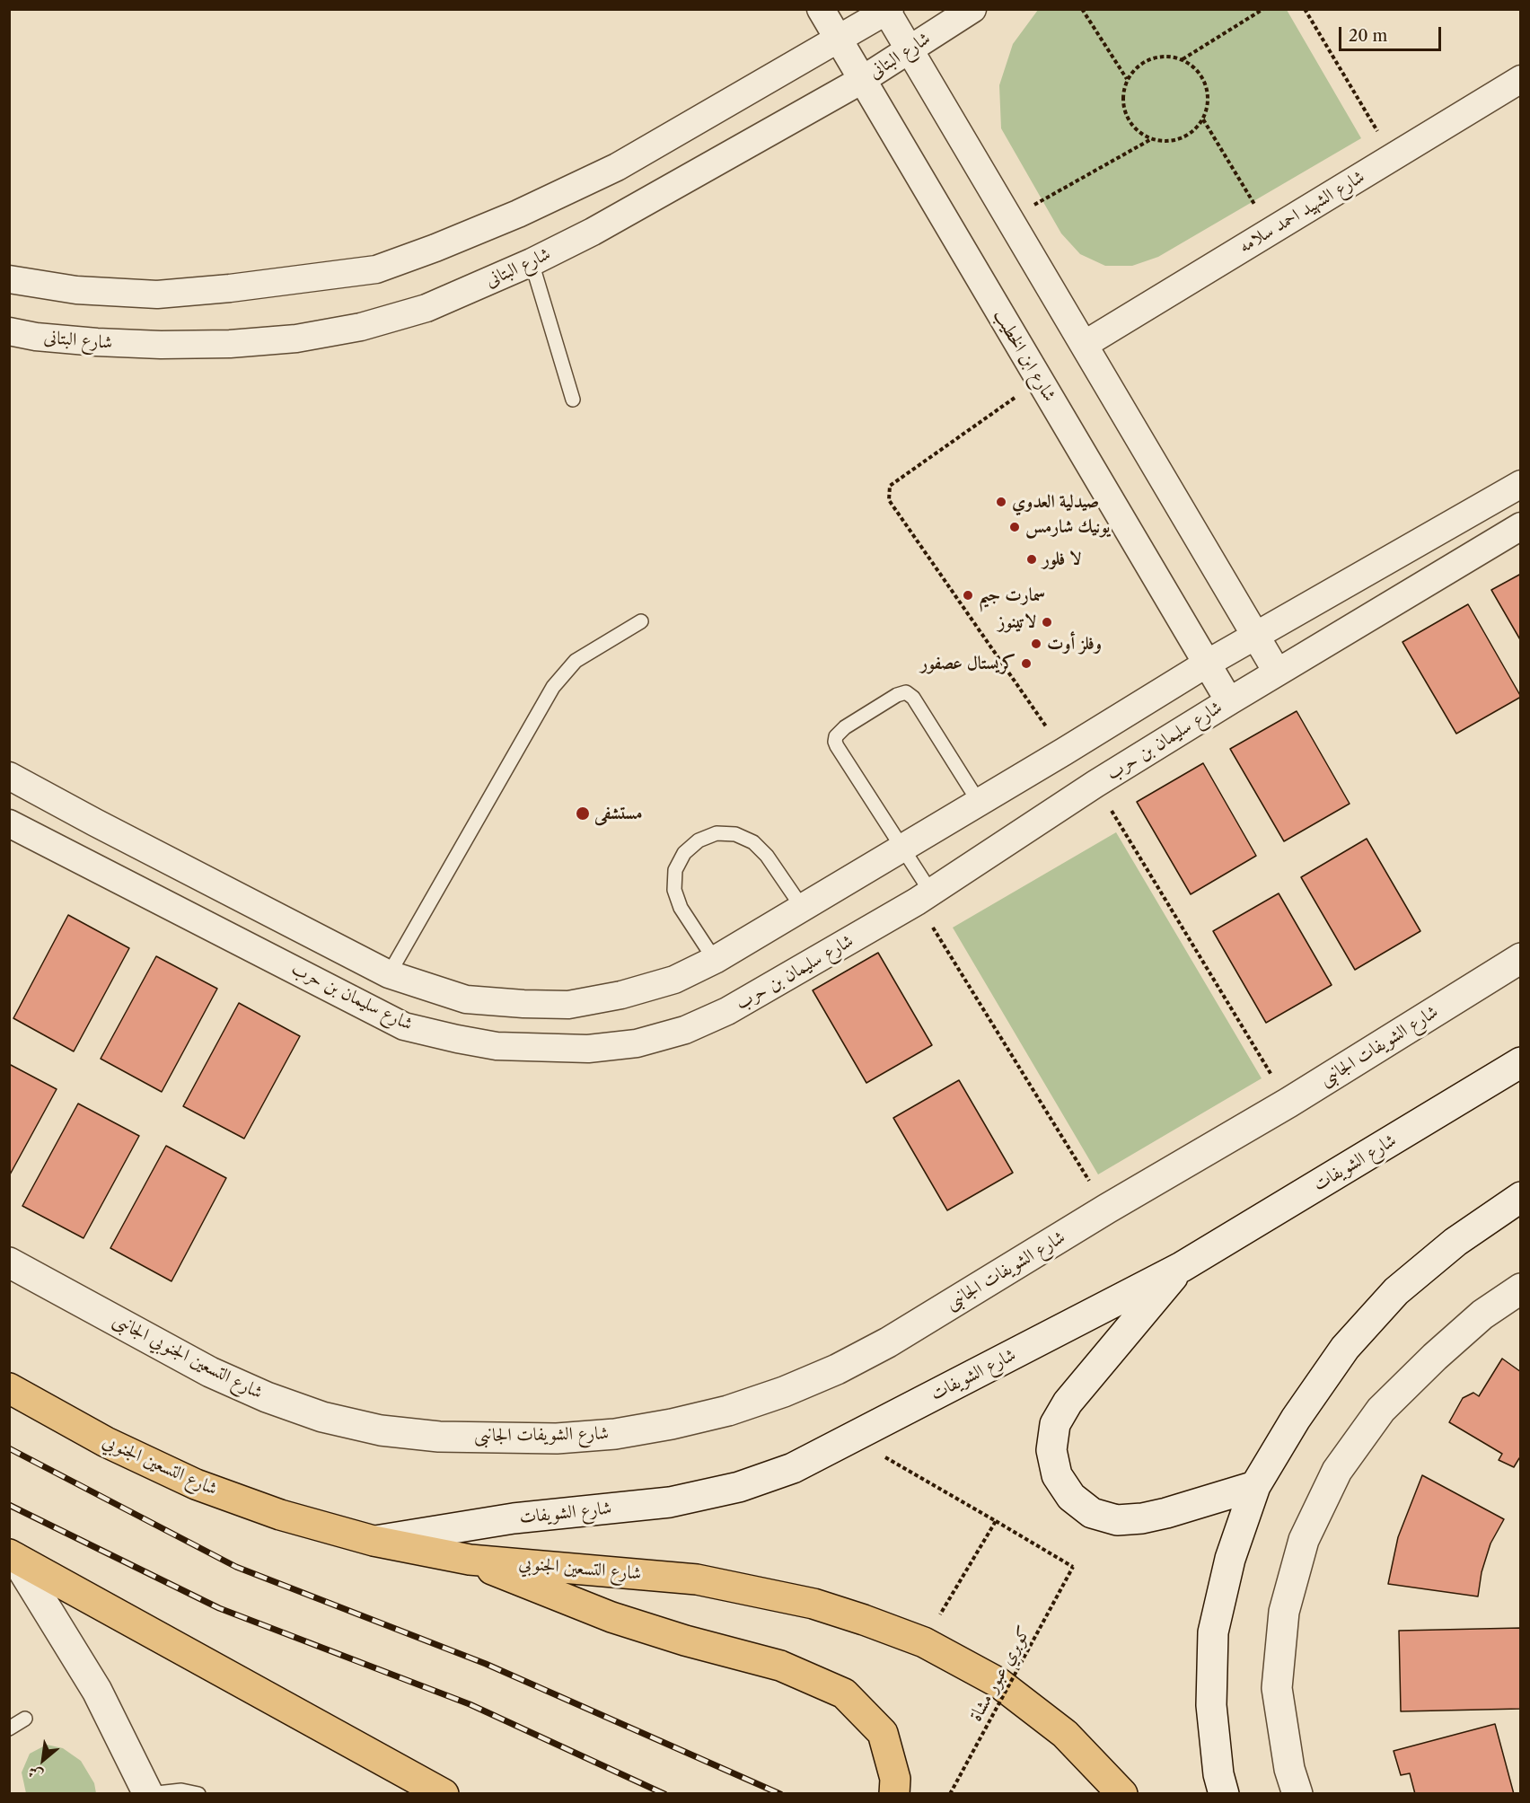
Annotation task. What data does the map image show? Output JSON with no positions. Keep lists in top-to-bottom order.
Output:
{
  "streets": {
    "highway": ["شارع التسعين الجنوبي"],
    "street": [
      "شارع البتانى",
      "شارع الشهيد احمد سلامه",
      "شارع ابن الخطيب",
      "شارع سليمان بن حرب",
      "شارع الشويفات الجانبى",
      "شارع الشويفات",
      "شارع التسعين الجنوبي الجانبى"
    ],
    "path": ["كوبري عبور مشاة"]
  },
  "crossings": [
    ["شارع البتانى", "شارع ابن الخطيب"],
    ["شارع ابن الخطيب", "شارع سليمان بن حرب"],
    ["شارع الشويفات الجانبى", "شارع التسعين الجنوبي الجانبى"],
    ["شارع الشويفات", "شارع التسعين الجنوبي"]
  ],
  "places": [
    "صيدلية العدوي",
    "يونيك شارمس",
    "لا فلور",
    "سمارت جيم",
    "لاتينوز",
    "وفلز أوت",
    "كريستال عصفور",
    "مستشفى"
  ],
  "scale_bar": "20 m",
  "north": "bottom left"
}
